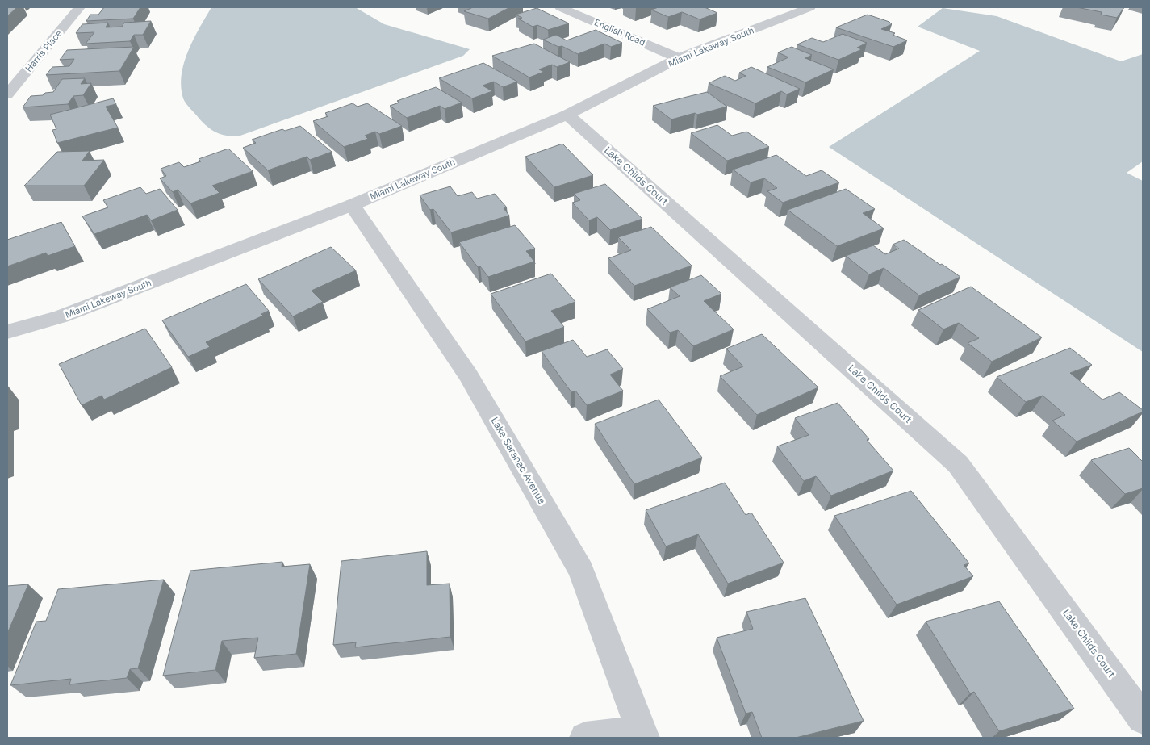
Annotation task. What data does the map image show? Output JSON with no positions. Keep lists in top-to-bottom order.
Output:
{
  "streets": {
    "street": [
      "English Road",
      "Miami Lakeway South",
      "Harris Place",
      "Lake Childs Court",
      "Lake Saranac Avenue"
    ]
  },
  "crossings": [
    ["English Road", "Miami Lakeway South"],
    ["Miami Lakeway South", "Lake Childs Court"],
    ["Miami Lakeway South", "Lake Saranac Avenue"]
  ]
}
